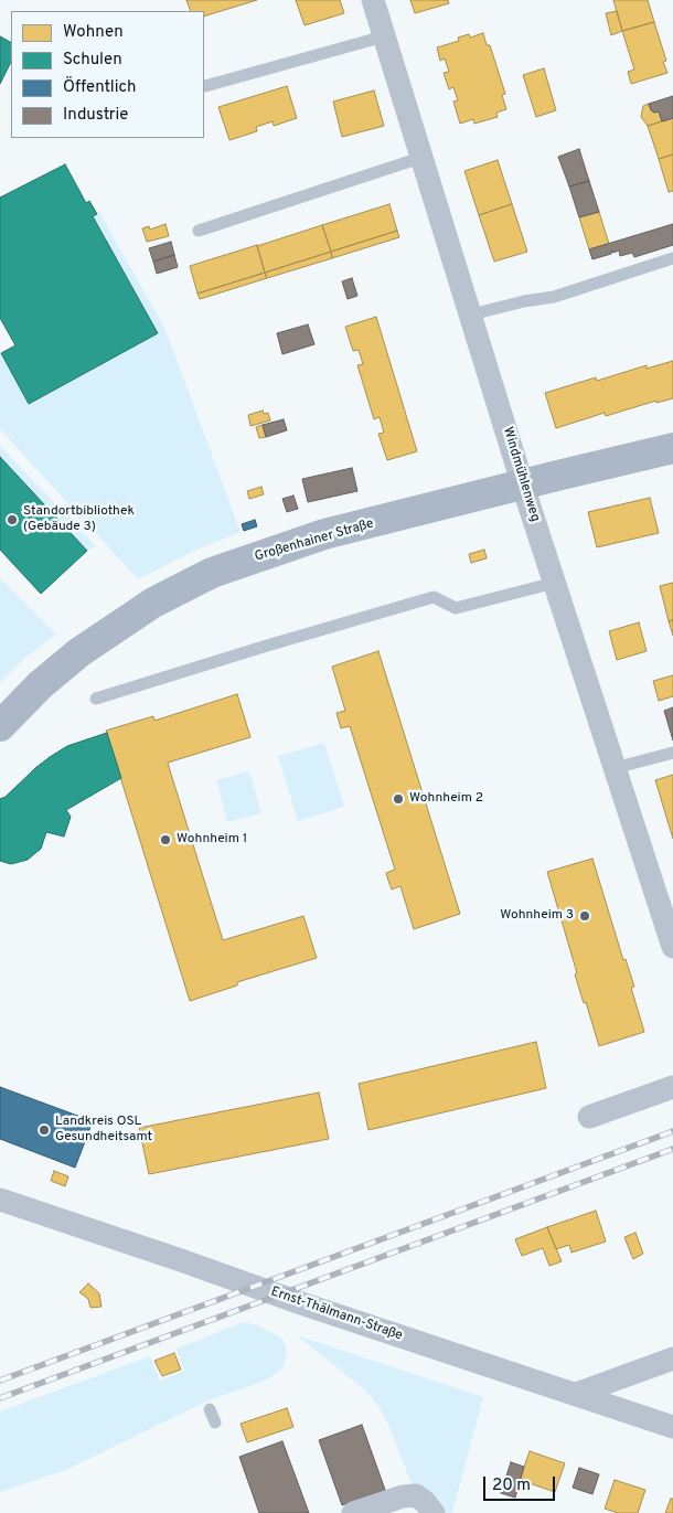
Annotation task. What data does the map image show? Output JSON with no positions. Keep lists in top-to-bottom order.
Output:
{
  "streets": {
    "main road": ["Großenhainer Straße"],
    "street": ["Windmühlenweg", "Ernst-Thälmann-Straße"]
  },
  "crossings": [
    ["Windmühlenweg", "Großenhainer Straße"]
  ],
  "places": [
    "Standortbibliothek (Gebäude 3)",
    "Wohnheim 2",
    "Wohnheim 1",
    "Wohnheim 3",
    "Landkreis OSL Gesundheitsamt"
  ],
  "legend": [
    "Wohnen",
    "Schulen",
    "Öffentlich",
    "Industrie"
  ],
  "scale_bar": "20 m"
}
